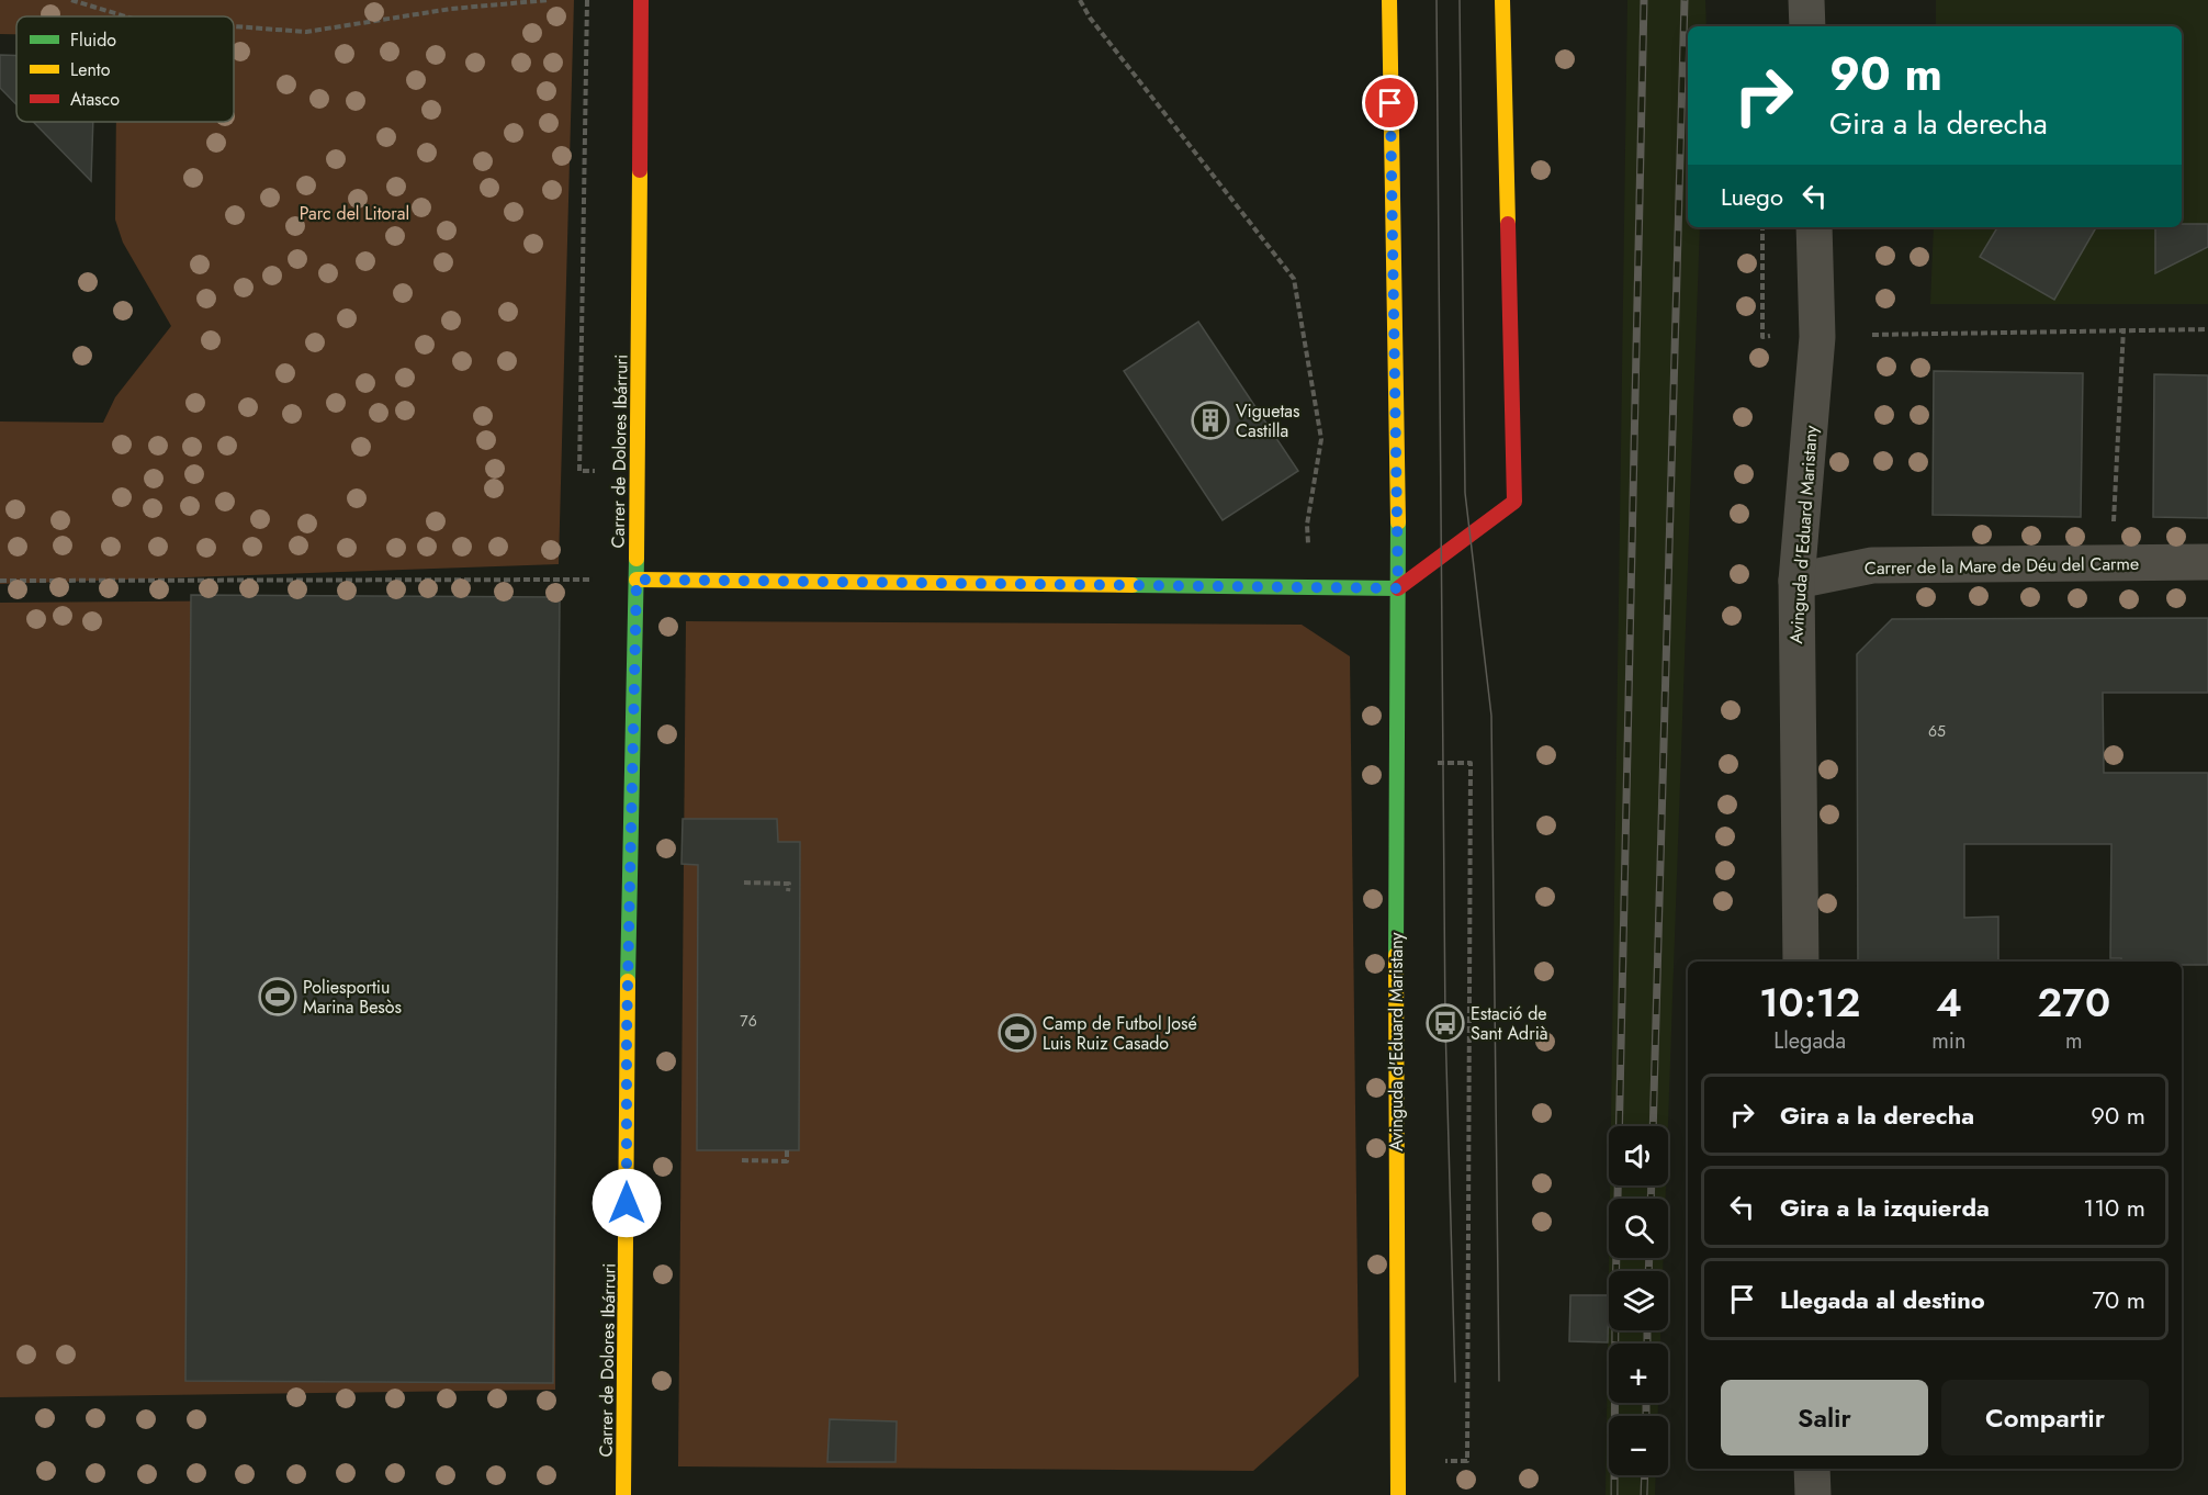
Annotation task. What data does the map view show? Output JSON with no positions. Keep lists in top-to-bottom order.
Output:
{
  "streets": {
    "street": ["Carrer de Dolores Ibárruri", "Avinguda d'Eduard Maristany", "Carrer de la Mare de Déu del Carme"]
  },
  "crossings": [
    ["Avinguda d'Eduard Maristany", "Carrer de la Mare de Déu del Carme"]
  ],
  "parks": ["Parc del Litoral"],
  "places": {
    "building": ["Viguetas Castilla"],
    "sports": ["Poliesportiu Marina Besòs", "Camp de Futbol José Luis Ruiz Casado"],
    "bus stop": ["Estació de Sant Adrià"]
  },
  "house_numbers": ["65", "76"],
  "legend": ["Fluido", "Lento", "Atasco"],
  "page": {
    "turn": ["90 m", "Gira a la derecha"],
    "then": "Luego",
    "eta": [
      "10:12",
      "Llegada",
      "4",
      "min",
      "270",
      "m"
    ],
    "list": [
      {
        "name": "Gira a la derecha",
        "value": "90 m"
      },
      {
        "name": "Gira a la izquierda",
        "value": "110 m"
      },
      {
        "name": "Llegada al destino",
        "value": "70 m"
      }
    ],
    "map_buttons": ["+", "−"],
    "buttons": ["Salir", "Compartir"]
  }
}
